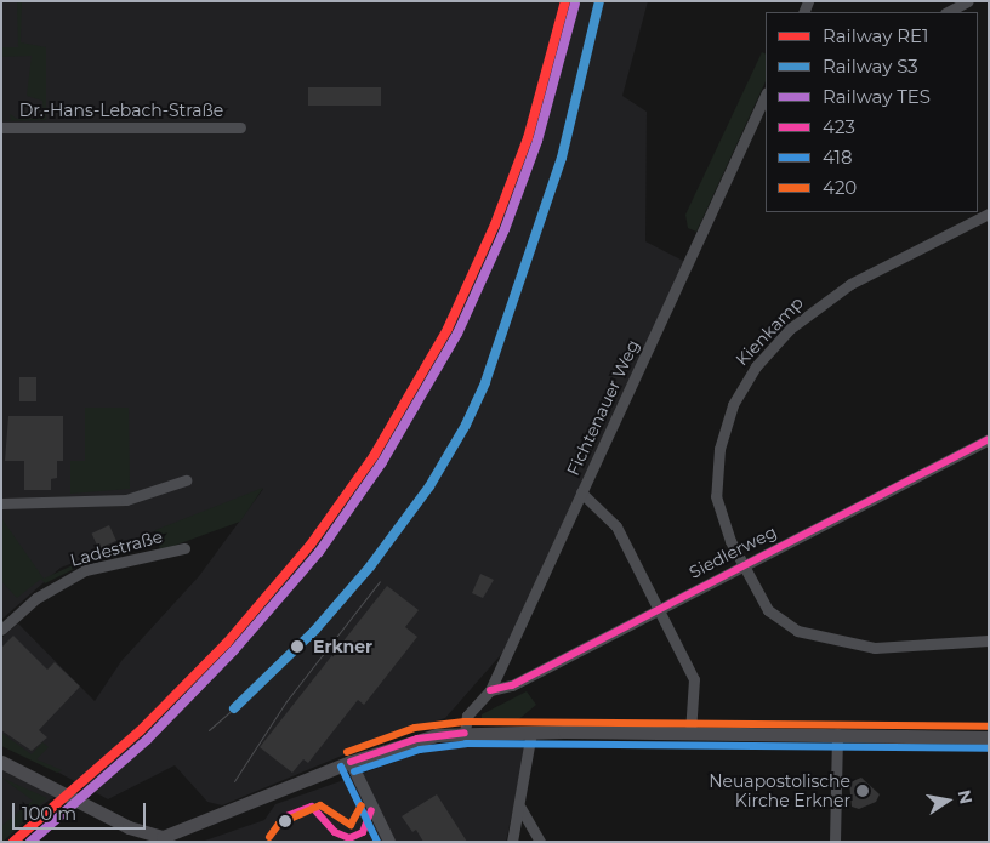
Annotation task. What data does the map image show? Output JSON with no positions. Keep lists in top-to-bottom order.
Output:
{
  "streets": {
    "street": [
      "Dr.-Hans-Lebach-Straße",
      "Kienkamp",
      "Fichtenauer Weg",
      "Ladestraße",
      "Siedlerweg"
    ]
  },
  "crossings": [
    ["Kienkamp", "Siedlerweg"],
    ["Fichtenauer Weg", "Siedlerweg"]
  ],
  "places": ["Erkner", "Neuapostolische Kirche Erkner"],
  "lines": [
    "rail line RE1",
    "rail line S3",
    "rail line TES",
    "transit line 423",
    "transit line 420",
    "transit line 418"
  ],
  "legend": [
    "Railway RE1",
    "Railway S3",
    "Railway TES",
    "423",
    "418",
    "420"
  ],
  "scale_bar": "100 m",
  "north": "right"
}
